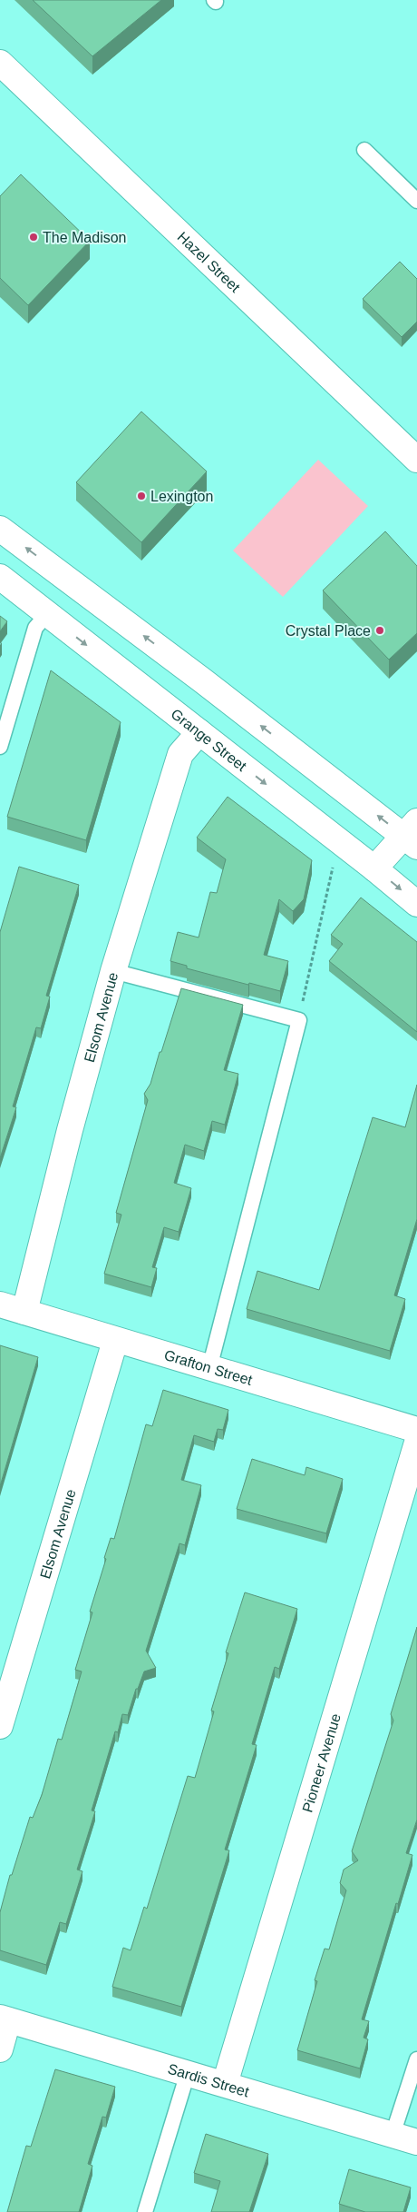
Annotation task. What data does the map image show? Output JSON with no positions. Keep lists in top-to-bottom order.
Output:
{
  "streets": {
    "street": [
      "Hazel Street",
      "Grange Street",
      "Elsom Avenue",
      "Grafton Street",
      "Pioneer Avenue",
      "Sardis Street"
    ]
  },
  "crossings": [
    ["Grange Street", "Elsom Avenue"],
    ["Elsom Avenue", "Grafton Street"],
    ["Pioneer Avenue", "Sardis Street"]
  ],
  "places": ["The Madison", "Lexington", "Crystal Place"]
}
